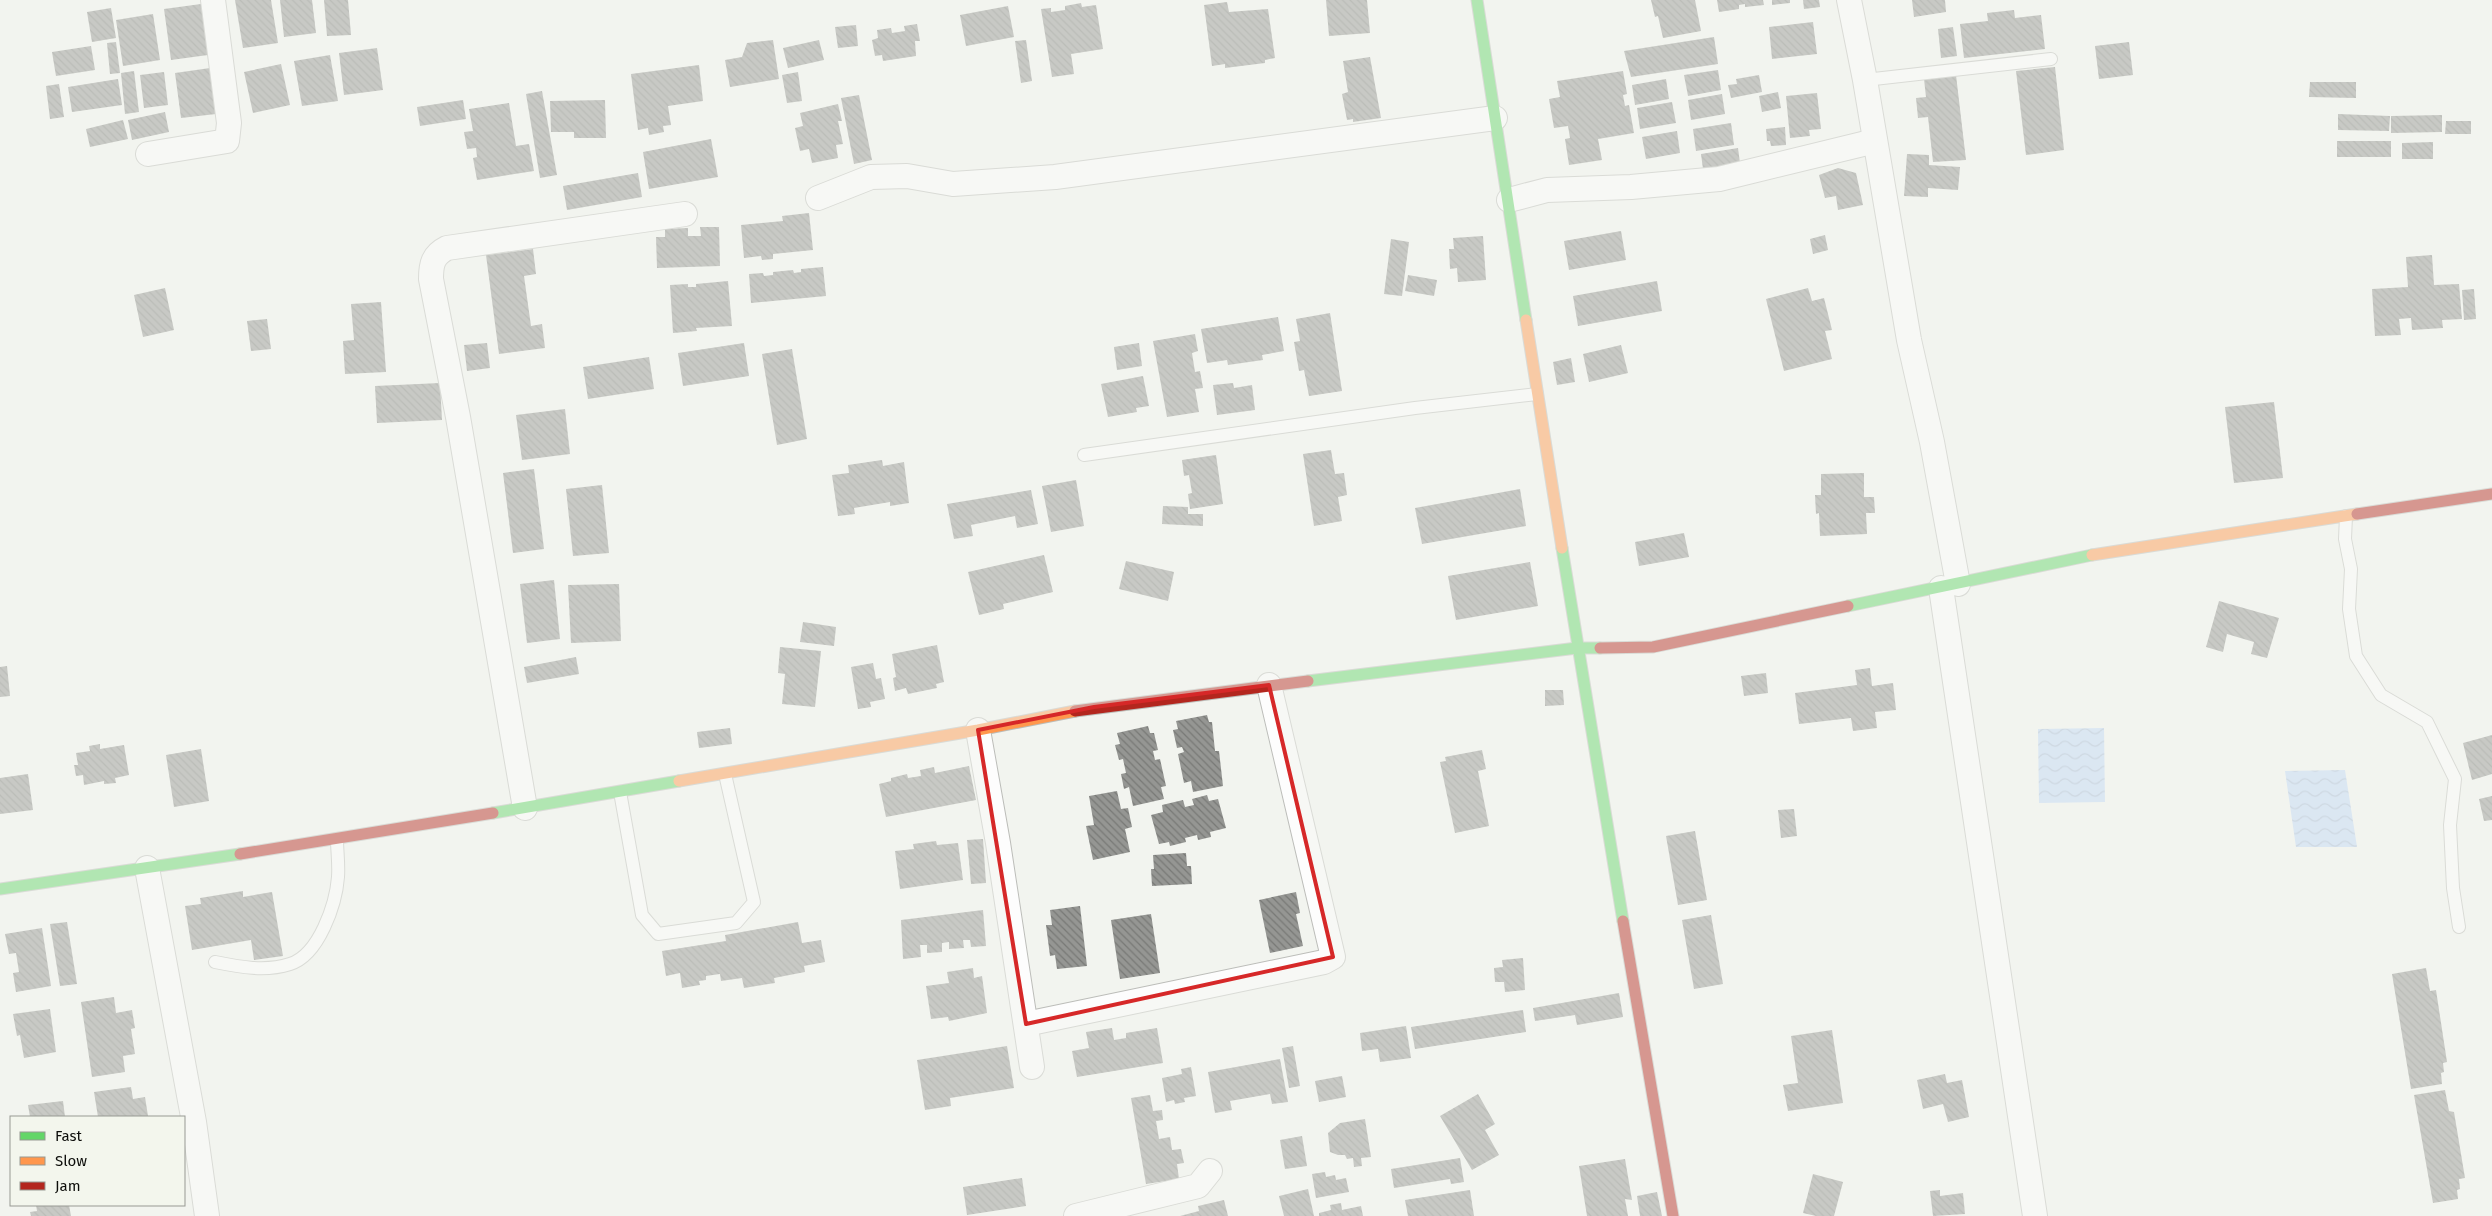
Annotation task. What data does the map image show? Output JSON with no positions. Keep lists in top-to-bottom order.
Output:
{
  "legend": ["Fast", "Slow", "Jam"]
}
